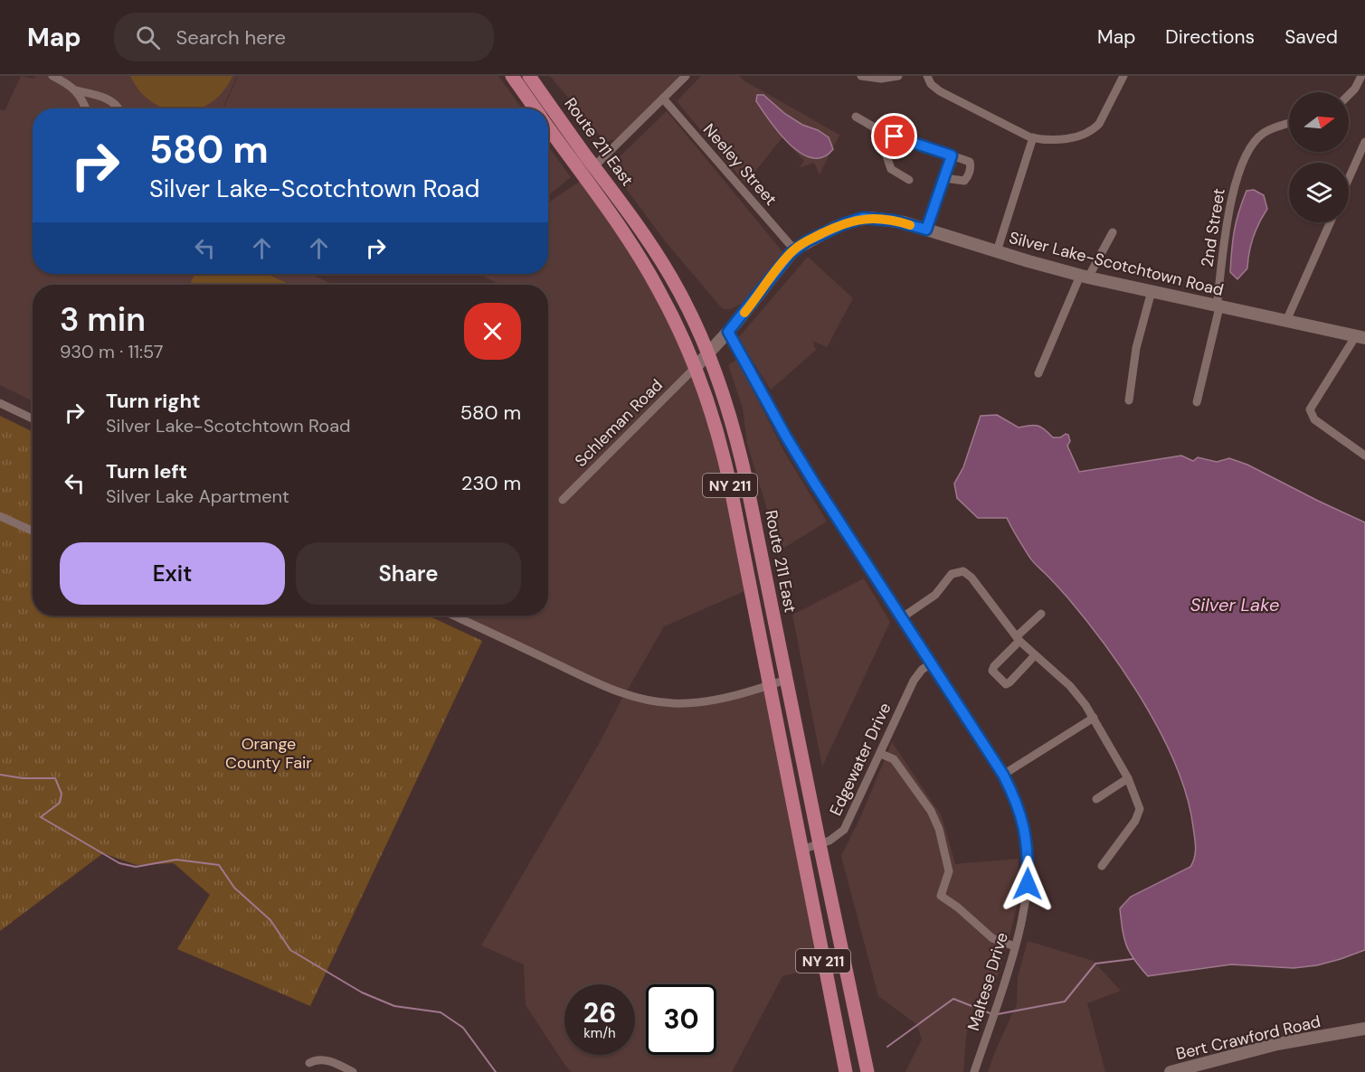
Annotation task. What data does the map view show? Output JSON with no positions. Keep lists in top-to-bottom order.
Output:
{
  "streets": {
    "main road": ["Route 211 East", "NY 211"],
    "street": [
      "Neeley Street",
      "2nd Street",
      "Silver Lake-Scotchtown Road",
      "Schleman Road",
      "Edgewater Drive",
      "Maltese Drive",
      "Bert Crawford Road"
    ]
  },
  "crossings": [
    ["Route 211 East", "Silver Lake-Scotchtown Road"],
    ["Route 211 East", "Schleman Road"],
    ["Route 211 East", "Edgewater Drive"],
    ["Neeley Street", "Silver Lake-Scotchtown Road"],
    ["2nd Street", "Silver Lake-Scotchtown Road"],
    ["Silver Lake-Scotchtown Road", "Schleman Road"],
    ["Silver Lake-Scotchtown Road", "Maltese Drive"],
    ["Edgewater Drive", "Maltese Drive"]
  ],
  "water": ["Silver Lake"],
  "parks": ["Orange County Fair"],
  "north": "right",
  "page": {
    "header": "Map",
    "search": "Search here",
    "nav": ["Map", "Directions", "Saved"],
    "turn": ["580 m", "Silver Lake-Scotchtown Road"],
    "heading": ["3 min", "930 m · 11:57"],
    "list": [
      {
        "name": "Turn right",
        "note": "Silver Lake-Scotchtown Road",
        "value": "580 m"
      },
      {
        "name": "Turn left",
        "note": "Silver Lake Apartment",
        "value": "230 m"
      }
    ],
    "buttons": ["Exit", "Share"],
    "speed": "26 km/h",
    "limit": "30"
  }
}
